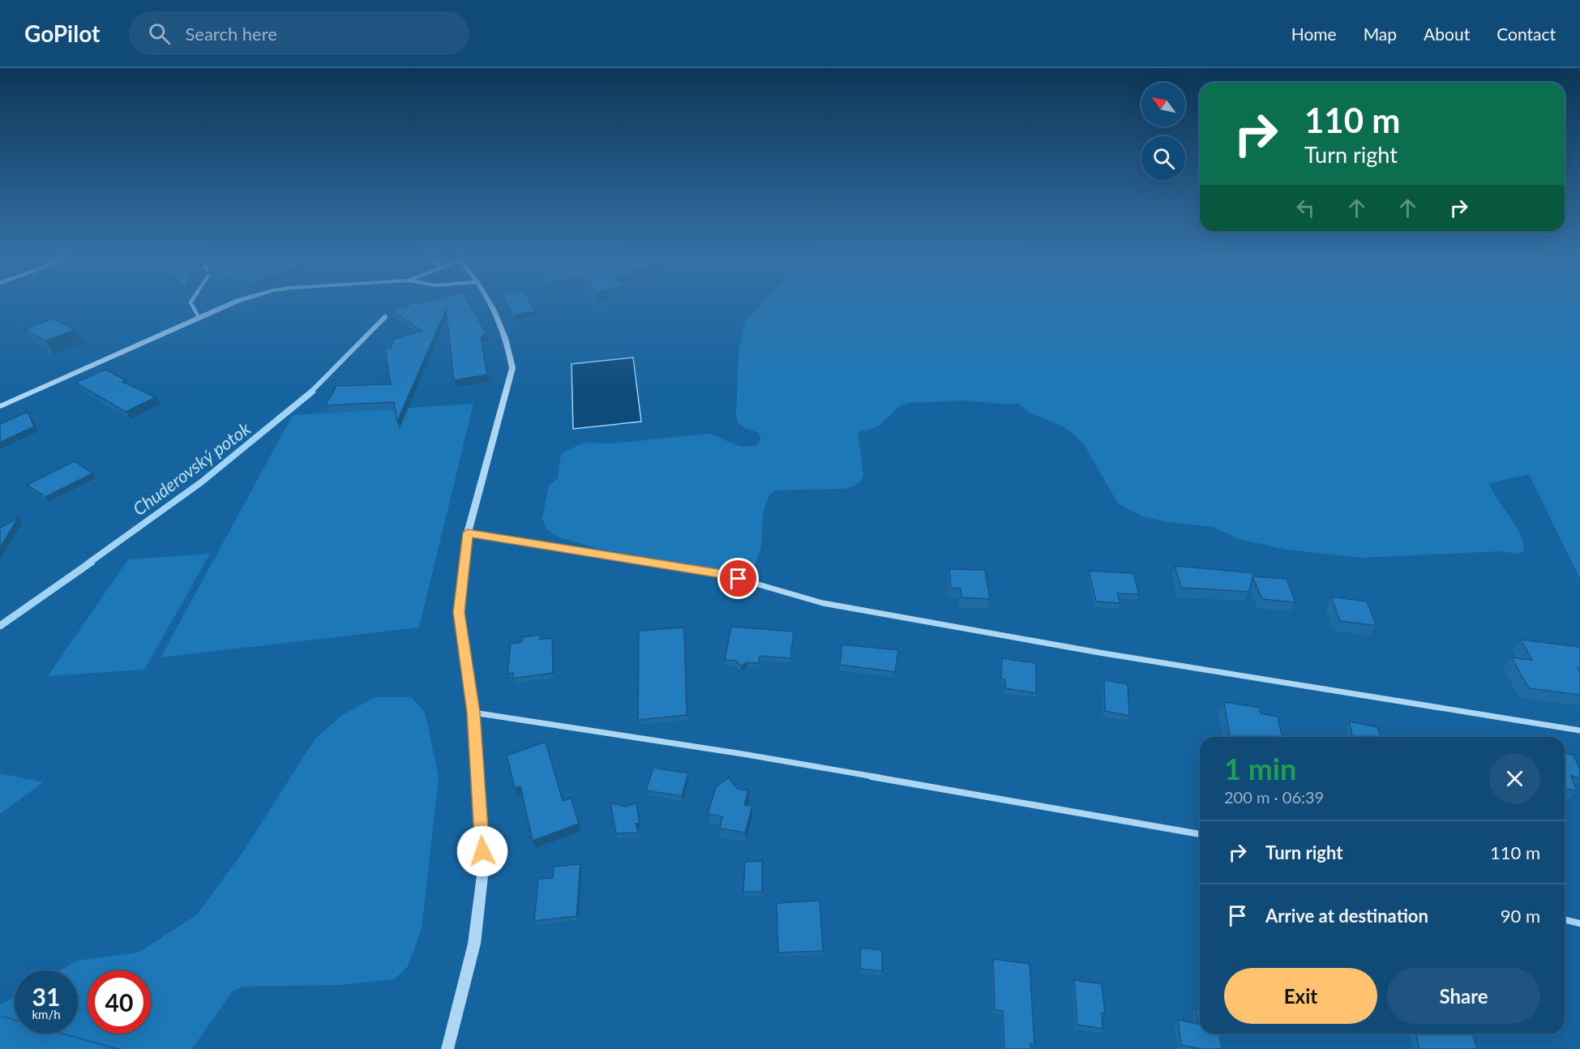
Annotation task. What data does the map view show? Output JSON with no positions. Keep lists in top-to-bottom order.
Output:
{
  "water": ["Chuderovský potok"],
  "north": "top left",
  "page": {
    "header": "GoPilot",
    "search": "Search here",
    "nav": [
      "Home",
      "Map",
      "About",
      "Contact"
    ],
    "turn": ["110 m", "Turn right"],
    "heading": ["1 min", "200 m · 06:39"],
    "list": [
      {
        "name": "Turn right",
        "value": "110 m"
      },
      {
        "name": "Arrive at destination",
        "value": "90 m"
      }
    ],
    "buttons": ["Exit", "Share"],
    "speed": "31 km/h",
    "limit": "40"
  }
}
